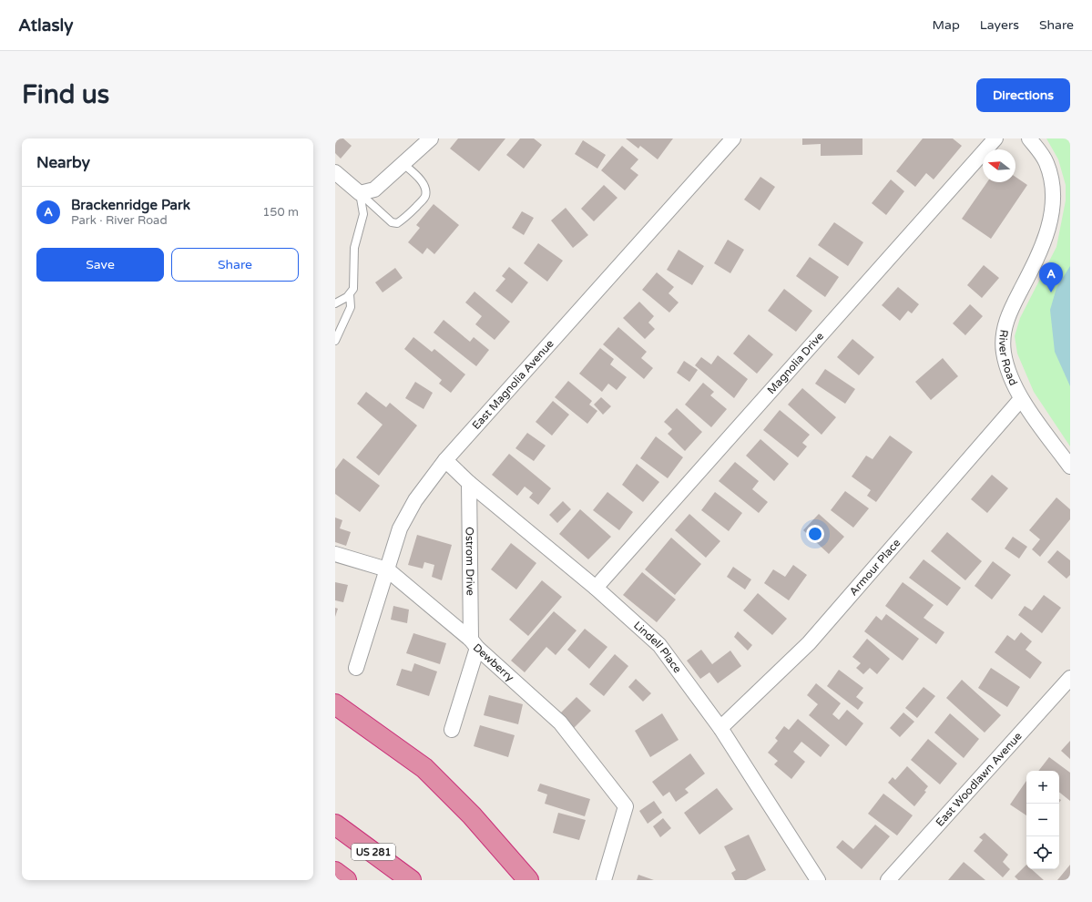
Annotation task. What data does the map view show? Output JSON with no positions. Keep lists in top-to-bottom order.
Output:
{
  "streets": {
    "highway": ["US 281"],
    "street": [
      "River Road",
      "Magnolia Drive",
      "East Magnolia Avenue",
      "Ostrom Drive",
      "Armour Place",
      "Lindell Place",
      "Dewberry",
      "East Woodlawn Avenue"
    ]
  },
  "crossings": [
    ["River Road", "Armour Place"],
    ["Magnolia Drive", "Lindell Place"],
    ["East Magnolia Avenue", "Lindell Place"],
    ["East Magnolia Avenue", "Dewberry"],
    ["Ostrom Drive", "Lindell Place"],
    ["Ostrom Drive", "Dewberry"],
    ["Armour Place", "Lindell Place"]
  ],
  "north": "left",
  "page": {
    "header": "Atlasly",
    "nav": ["Map", "Layers", "Share"],
    "buttons": [
      "Directions",
      ["Save", "Share"]
    ],
    "title": "Find us",
    "heading": "Nearby",
    "list": [
      {
        "mark": "A",
        "name": "Brackenridge Park",
        "note": "Park · River Road",
        "value": "150 m"
      }
    ],
    "pins": "A",
    "map_buttons": ["+", "−"]
  }
}
